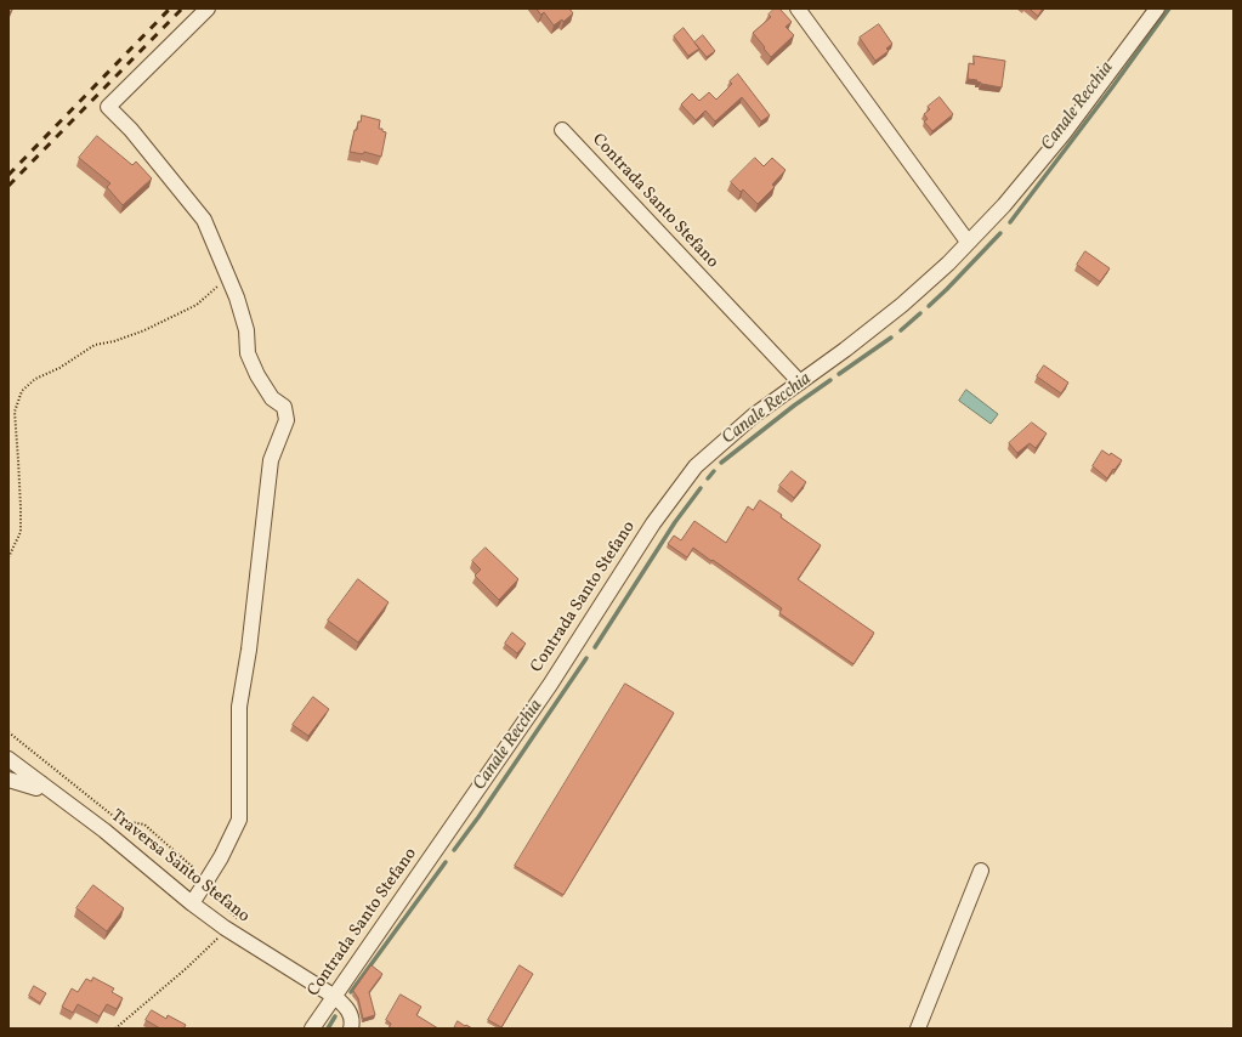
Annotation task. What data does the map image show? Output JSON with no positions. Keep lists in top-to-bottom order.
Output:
{
  "streets": {
    "street": ["Contrada Santo Stefano", "Traversa Santo Stefano"]
  },
  "crossings": [
    ["Contrada Santo Stefano", "Traversa Santo Stefano"]
  ],
  "water": ["Canale Recchia"]
}
